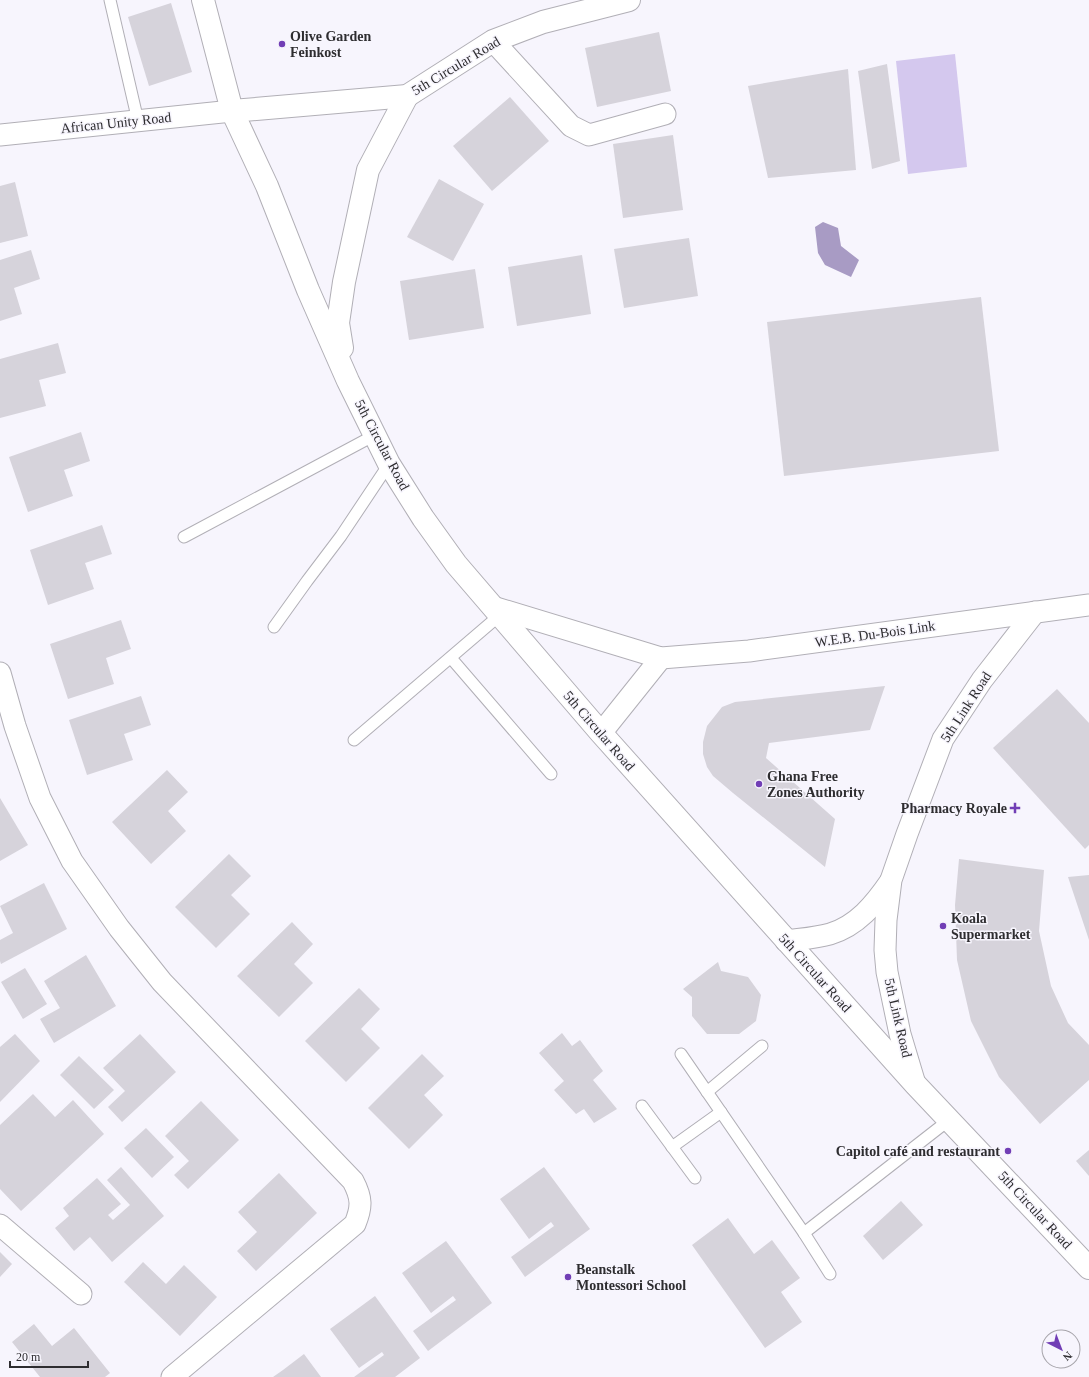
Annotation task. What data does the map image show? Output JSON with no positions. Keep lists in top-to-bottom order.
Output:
{
  "streets": {
    "street": [
      "5th Circular Road",
      "African Unity Road",
      "W.E.B. Du-Bois Link",
      "5th Link Road"
    ]
  },
  "crossings": [
    ["5th Circular Road", "African Unity Road"],
    ["5th Circular Road", "W.E.B. Du-Bois Link"],
    ["5th Circular Road", "5th Link Road"],
    ["W.E.B. Du-Bois Link", "5th Link Road"]
  ],
  "places": {
    "other": [
      "Olive Garden Feinkost",
      "Ghana Free Zones Authority",
      "Koala Supermarket",
      "Capitol café and restaurant",
      "Beanstalk Montessori School"
    ],
    "health": ["Pharmacy Royale"]
  },
  "scale_bar": "20 m",
  "north": "bottom right"
}
